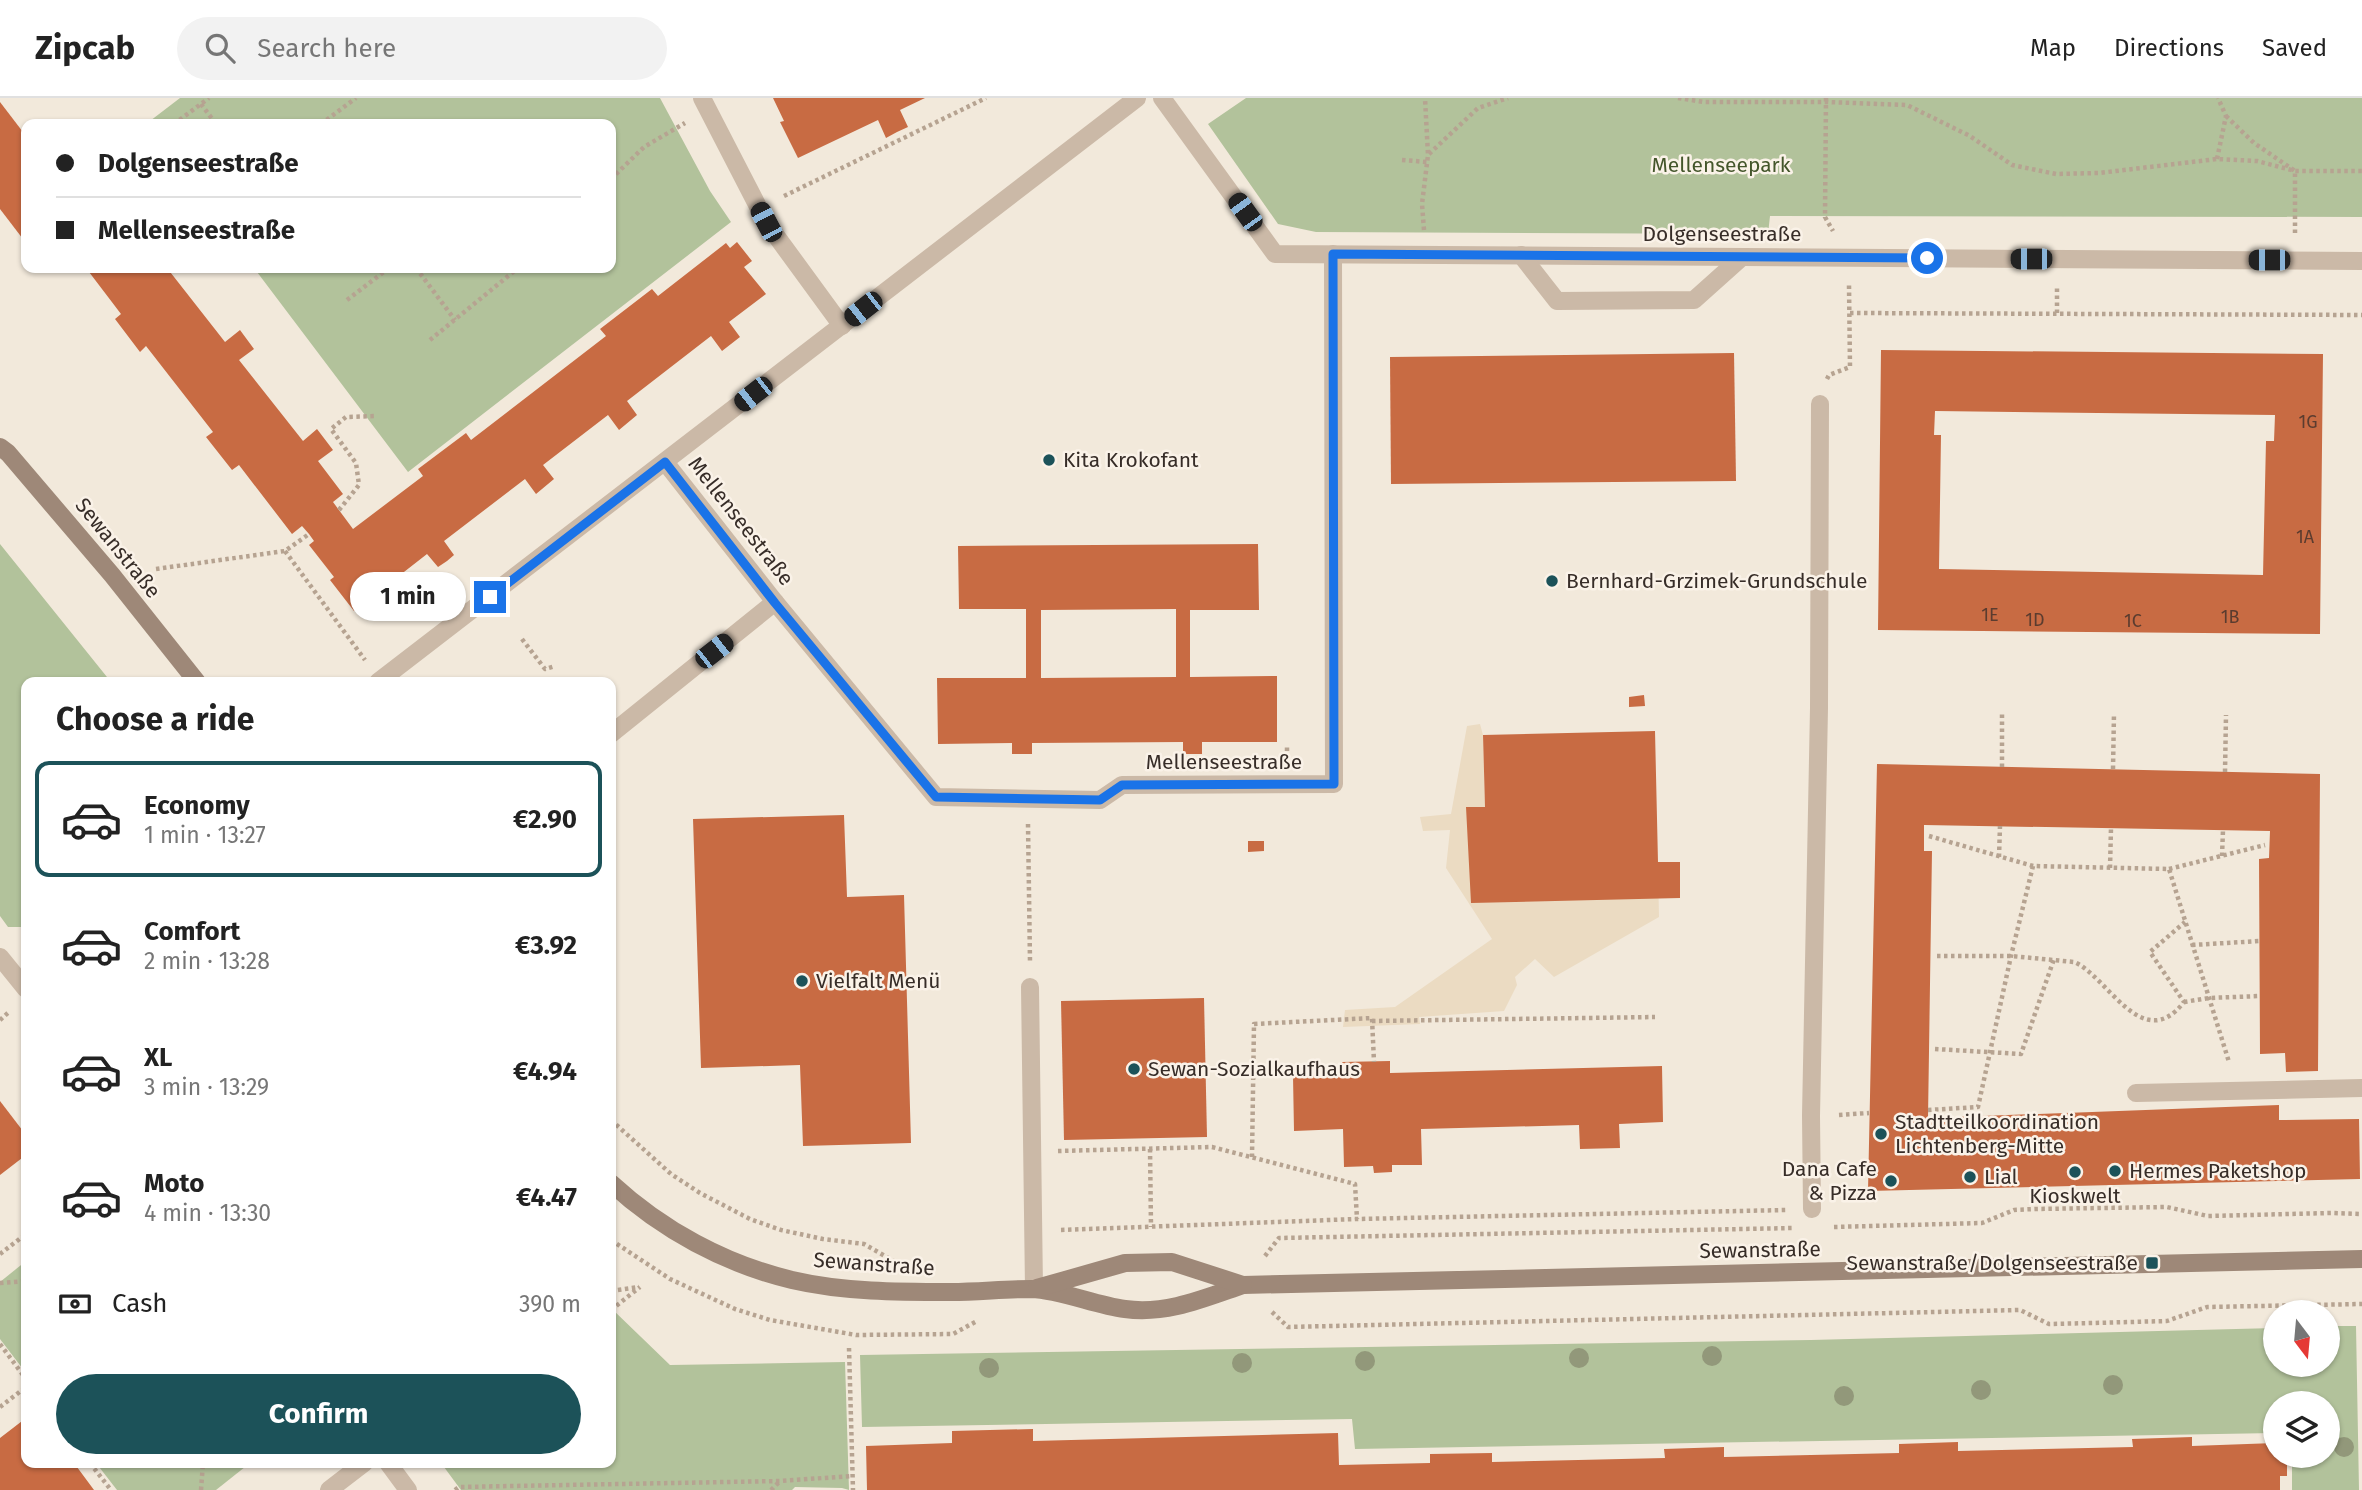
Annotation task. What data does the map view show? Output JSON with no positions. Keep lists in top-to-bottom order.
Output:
{
  "streets": {
    "street": ["Dolgenseestraße", "Mellenseestraße", "Sewanstraße"]
  },
  "crossings": [
    ["Dolgenseestraße", "Mellenseestraße"]
  ],
  "parks": ["Mellenseepark"],
  "places": {
    "other": [
      "Kita Krokofant",
      "Bernhard-Grzimek-Grundschule",
      "Vielfalt Menü",
      "Sewan-Sozialkaufhaus",
      "Stadtteilkoordination Lichtenberg-Mitte",
      "Hermes Paketshop",
      "Kioskwelt",
      "Lial",
      "Dana Cafe & Pizza"
    ],
    "transit": ["Sewanstraße/Dolgenseestraße"]
  },
  "house_numbers": [
    "1G",
    "1A",
    "1E",
    "1B",
    "1D",
    "1C"
  ],
  "north": "bottom",
  "page": {
    "header": "Zipcab",
    "search": "Search here",
    "nav": ["Map", "Directions", "Saved"],
    "banner": ["Dolgenseestraße", "Mellenseestraße"],
    "bubble": "1 min",
    "heading": "Choose a ride",
    "list": [
      {
        "name": "Economy",
        "note": "1 min · 13:27",
        "value": "€2.90"
      },
      {
        "name": "Comfort",
        "note": "2 min · 13:28",
        "value": "€3.92"
      },
      {
        "name": "XL",
        "note": "3 min · 13:29",
        "value": "€4.94"
      },
      {
        "name": "Moto",
        "note": "4 min · 13:30",
        "value": "€4.47"
      }
    ],
    "pay": ["Cash", "390 m"],
    "buttons": "Confirm"
  }
}
